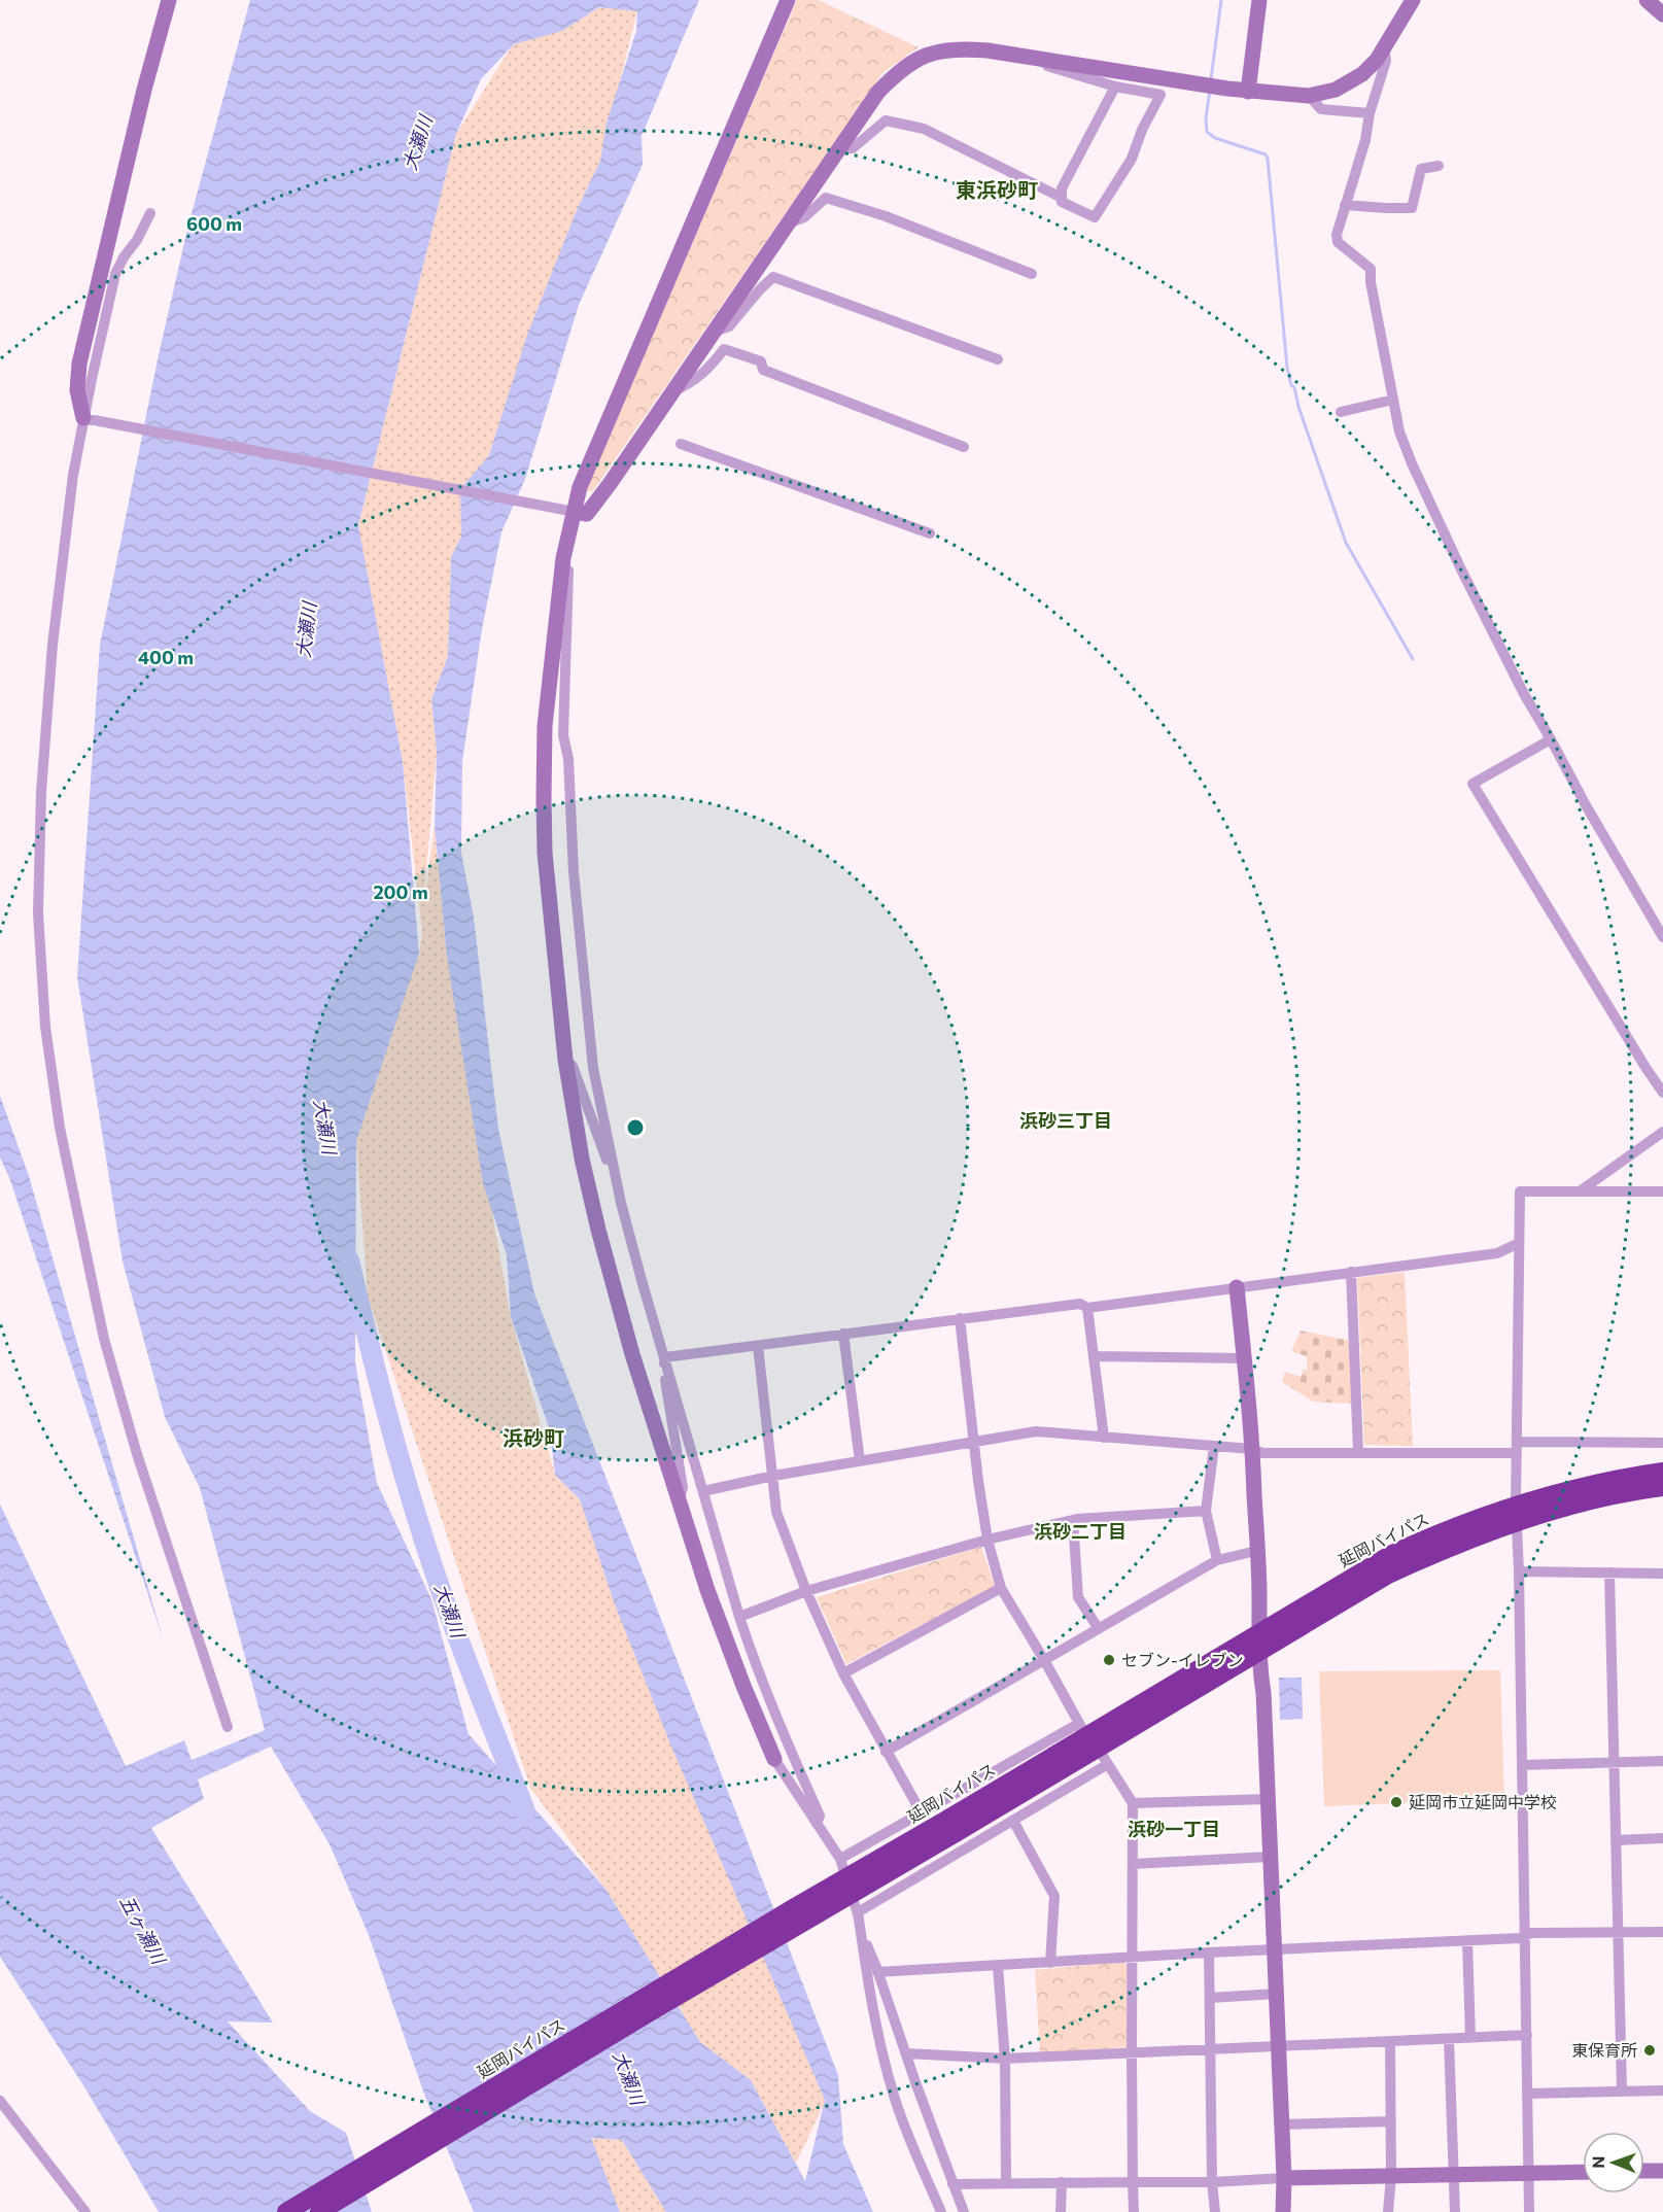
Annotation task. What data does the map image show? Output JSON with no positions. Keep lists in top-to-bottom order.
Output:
{
  "streets": {
    "highway": ["延岡バイパス"]
  },
  "districts": [
    "東浜砂町",
    "浜砂三丁目",
    "浜砂町",
    "浜砂二丁目",
    "浜砂一丁目"
  ],
  "water": ["大瀬川", "五ヶ瀬川"],
  "places": ["セブン-イレブン", "延岡市立延岡中学校", "東保育所"],
  "north": "left",
  "rings": ["600 m", "400 m", "200 m"]
}
